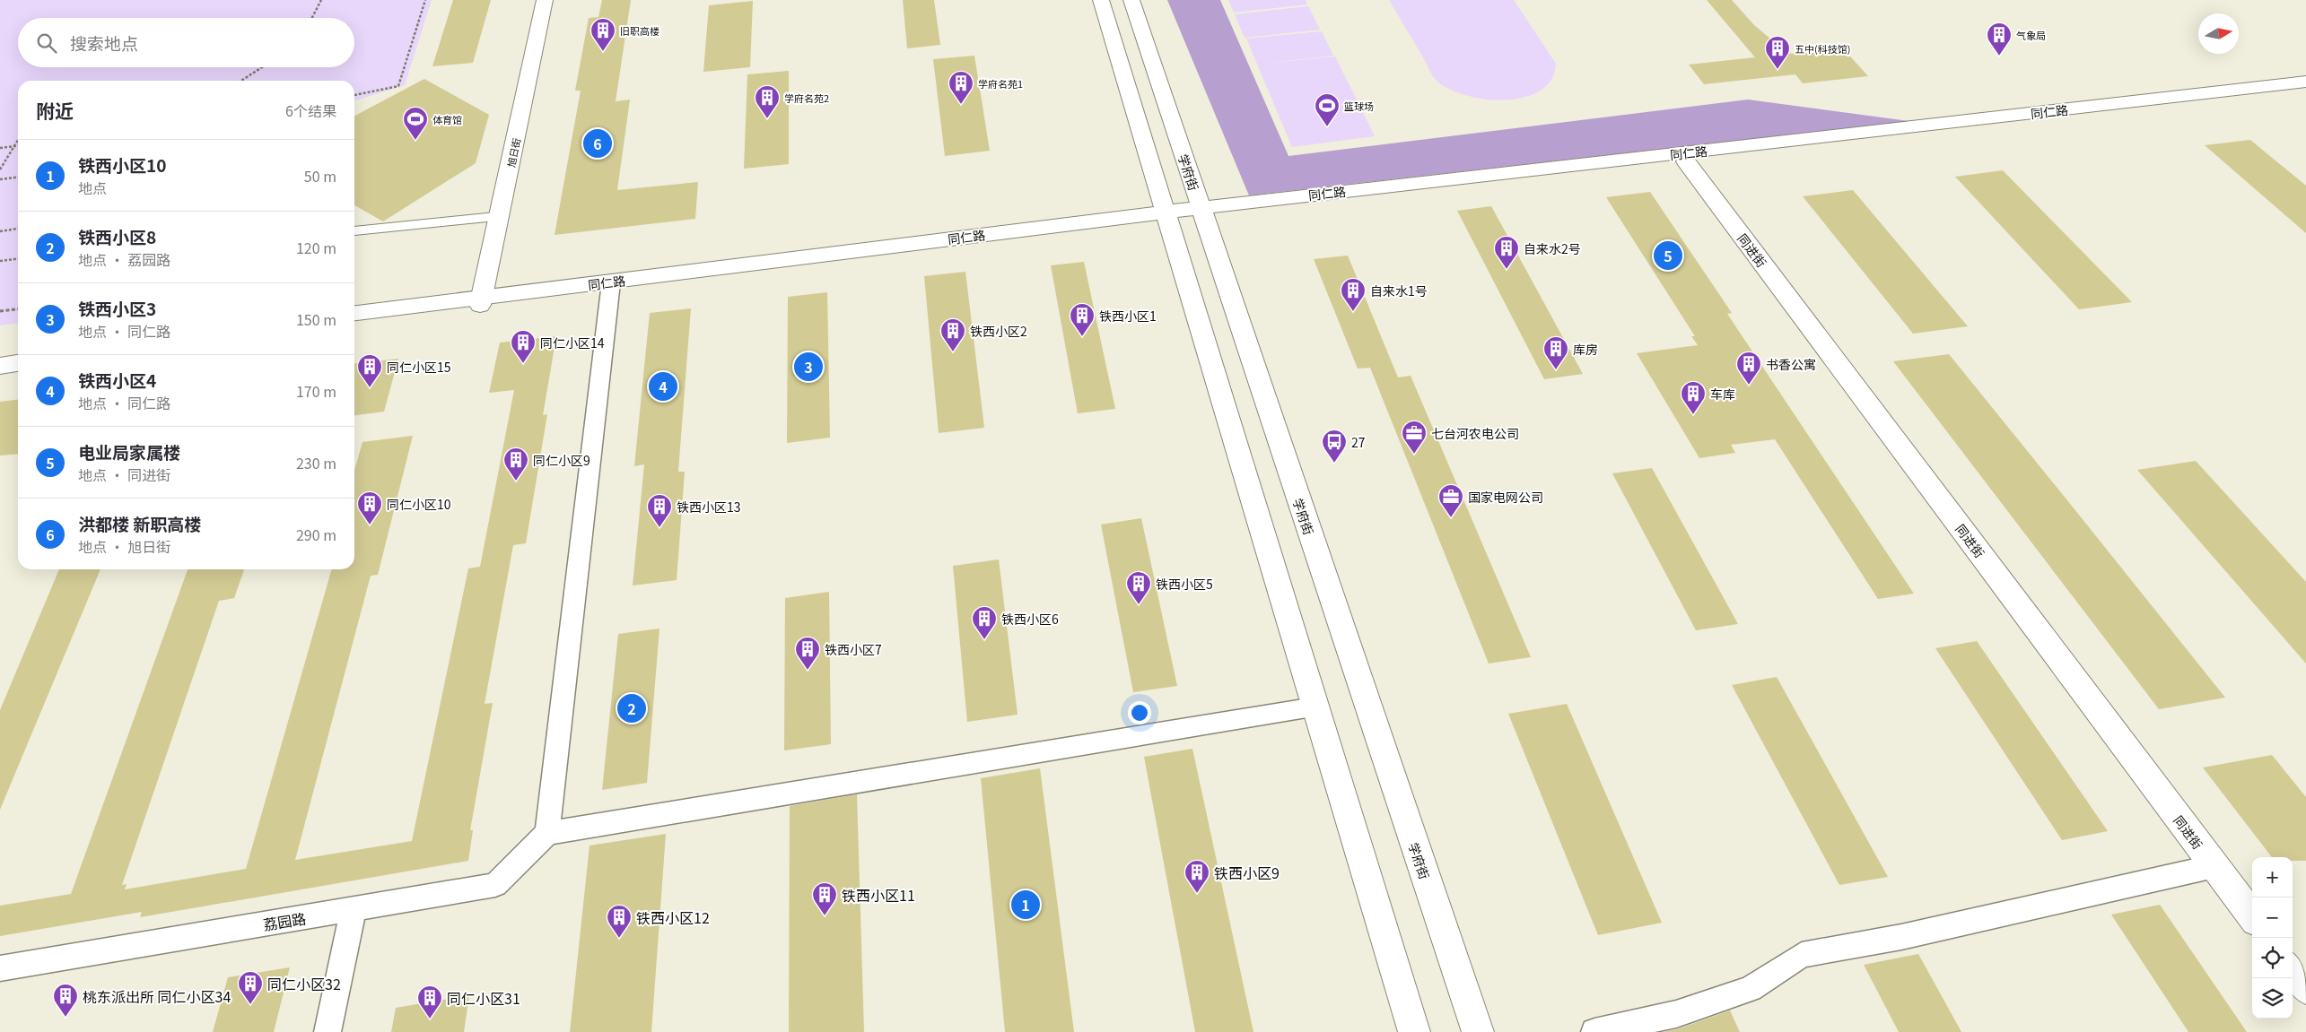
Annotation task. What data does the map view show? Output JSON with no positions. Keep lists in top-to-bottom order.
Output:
{
  "streets": {
    "main road": [
      "同仁路",
      "旭日街",
      "学府街",
      "同进街"
    ],
    "street": ["荔园路"]
  },
  "crossings": [
    ["同仁路", "旭日街"],
    ["同仁路", "学府街"],
    ["同仁路", "同进街"]
  ],
  "places": {
    "building": [
      "旧职高楼",
      "气象局",
      "五中(科技馆)",
      "学府名苑1",
      "学府名苑2",
      "自来水2号",
      "自来水1号",
      "铁西小区1",
      "铁西小区2",
      "同仁小区14",
      "库房",
      "书香公寓",
      "同仁小区15",
      "车库",
      "同仁小区9",
      "同仁小区10",
      "铁西小区13",
      "铁西小区5",
      "铁西小区6",
      "铁西小区7",
      "铁西小区9",
      "铁西小区11",
      "铁西小区12",
      "同仁小区32",
      "桃东派出所 同仁小区34",
      "同仁小区31"
    ],
    "sports": ["篮球场", "体育馆"],
    "office": ["七台河农电公司", "国家电网公司"],
    "bus stop": ["27"]
  },
  "north": "right",
  "page": {
    "search": "搜索地点",
    "heading": ["附近", "6个结果"],
    "pins": [
      "6",
      "5",
      "3",
      "4",
      "2",
      "1"
    ],
    "list": [
      {
        "mark": "1",
        "name": "铁西小区10",
        "note": "地点",
        "value": "50 m"
      },
      {
        "mark": "2",
        "name": "铁西小区8",
        "note": "地点 · 荔园路",
        "value": "120 m"
      },
      {
        "mark": "3",
        "name": "铁西小区3",
        "note": "地点 · 同仁路",
        "value": "150 m"
      },
      {
        "mark": "4",
        "name": "铁西小区4",
        "note": "地点 · 同仁路",
        "value": "170 m"
      },
      {
        "mark": "5",
        "name": "电业局家属楼",
        "note": "地点 · 同进街",
        "value": "230 m"
      },
      {
        "mark": "6",
        "name": "洪都楼 新职高楼",
        "note": "地点 · 旭日街",
        "value": "290 m"
      }
    ],
    "map_buttons": ["+", "−"]
  }
}
